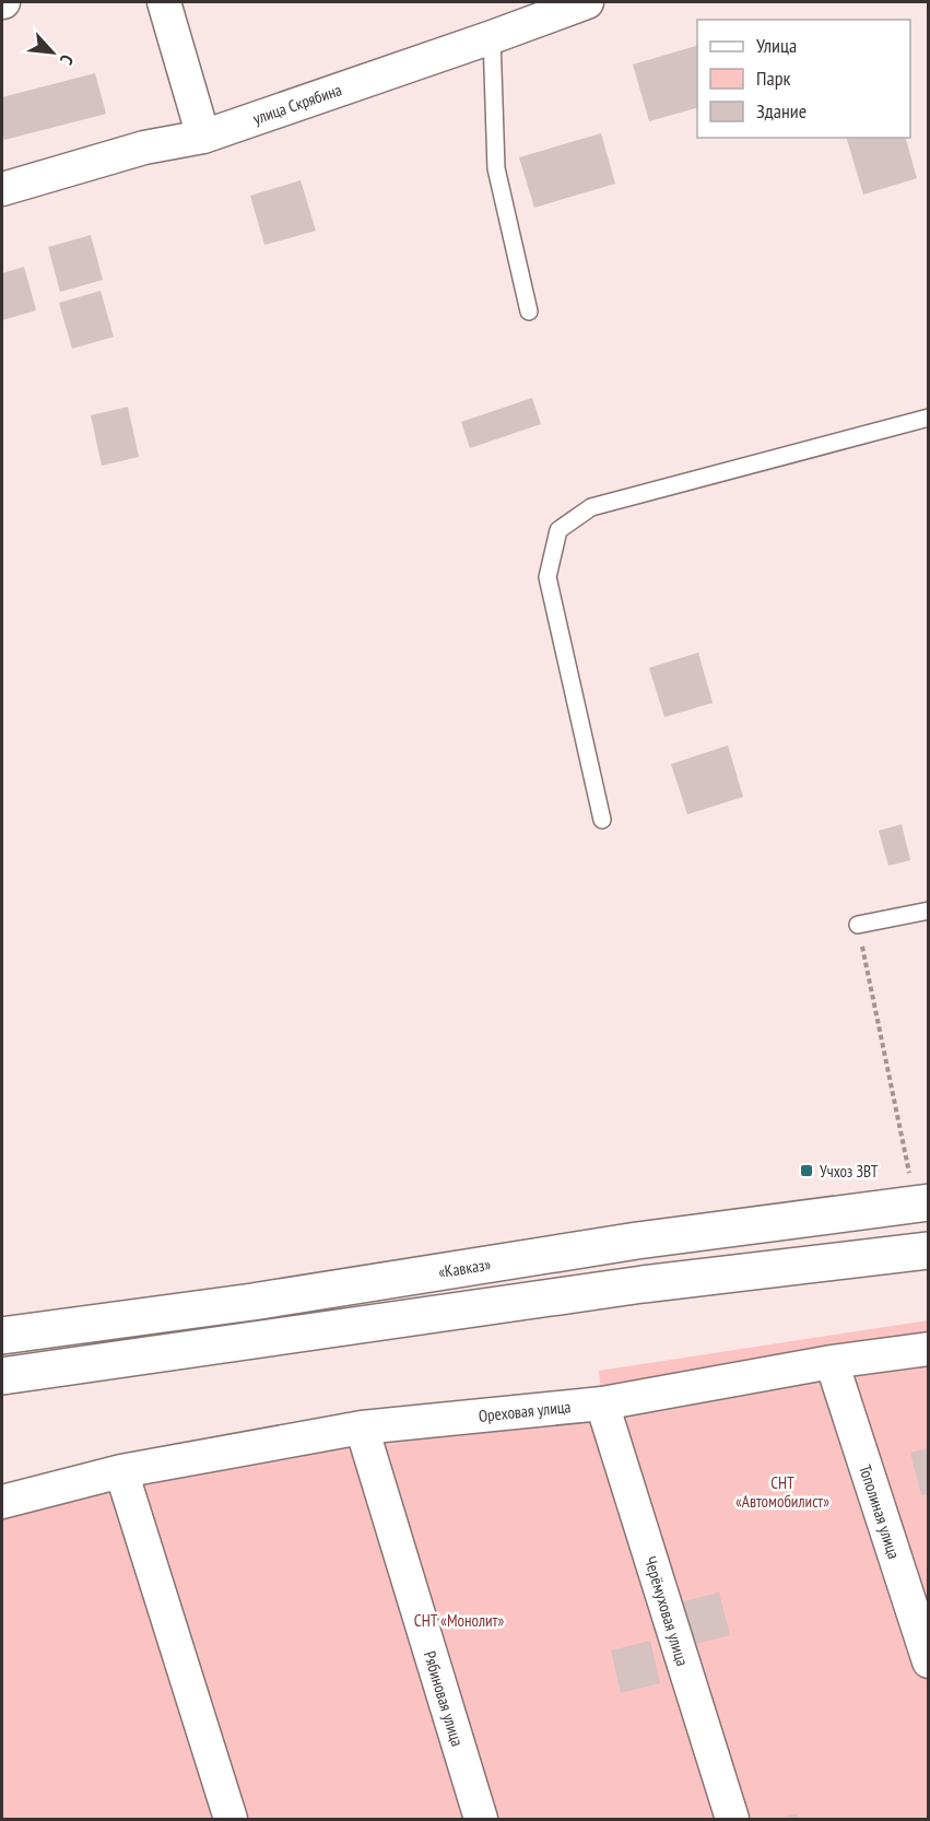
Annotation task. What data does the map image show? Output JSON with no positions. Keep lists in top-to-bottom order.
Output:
{
  "streets": {
    "highway": ["«Кавказ»"],
    "street": [
      "улица Скрябина",
      "Ореховая улица",
      "Тополиная улица",
      "Черёмуховая улица",
      "Рябиновая улица"
    ]
  },
  "crossings": [
    ["Ореховая улица", "Тополиная улица"],
    ["Ореховая улица", "Черёмуховая улица"],
    ["Ореховая улица", "Рябиновая улица"]
  ],
  "parks": ["СНТ «Автомобилист»", "СНТ «Монолит»"],
  "places": {
    "transit": ["Учхоз ЗВТ"]
  },
  "legend": ["Улица", "Парк", "Здание"],
  "north": "bottom right"
}
